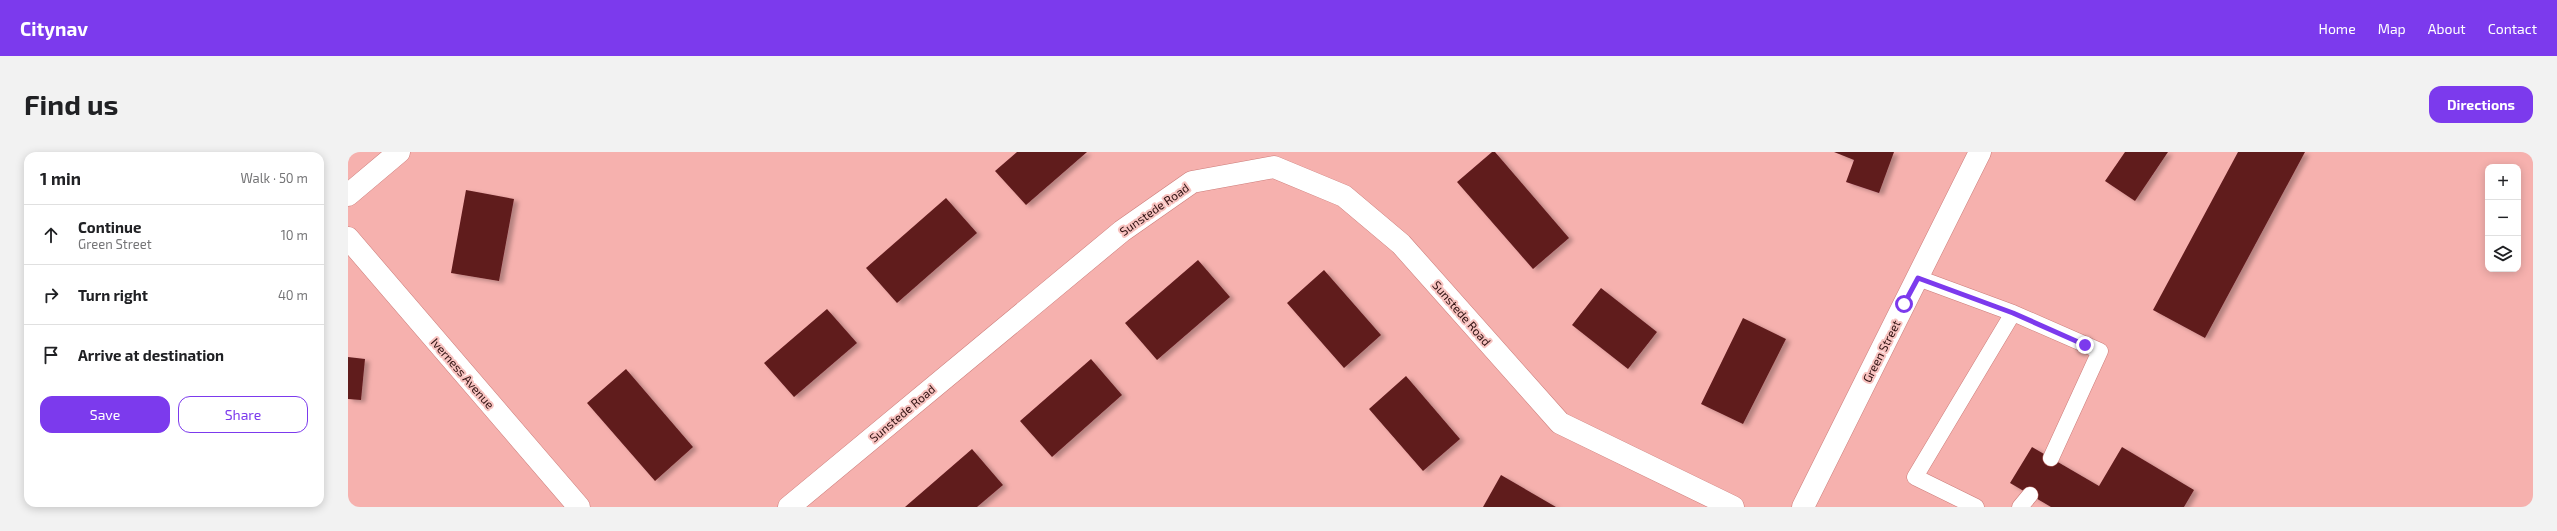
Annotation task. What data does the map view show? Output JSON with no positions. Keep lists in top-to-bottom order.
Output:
{
  "streets": {
    "street": ["Sunstede Road", "Green Street", "Iverness Avenue"]
  },
  "page": {
    "header": "Citynav",
    "nav": [
      "Home",
      "Map",
      "About",
      "Contact"
    ],
    "buttons": [
      "Directions",
      ["Save", "Share"]
    ],
    "title": "Find us",
    "heading": ["1 min", "Walk · 50 m"],
    "map_buttons": ["+", "−"],
    "list": [
      ["Continue", "Green Street", "10 m"],
      ["Turn right", "40 m"],
      "Arrive at destination"
    ]
  }
}
